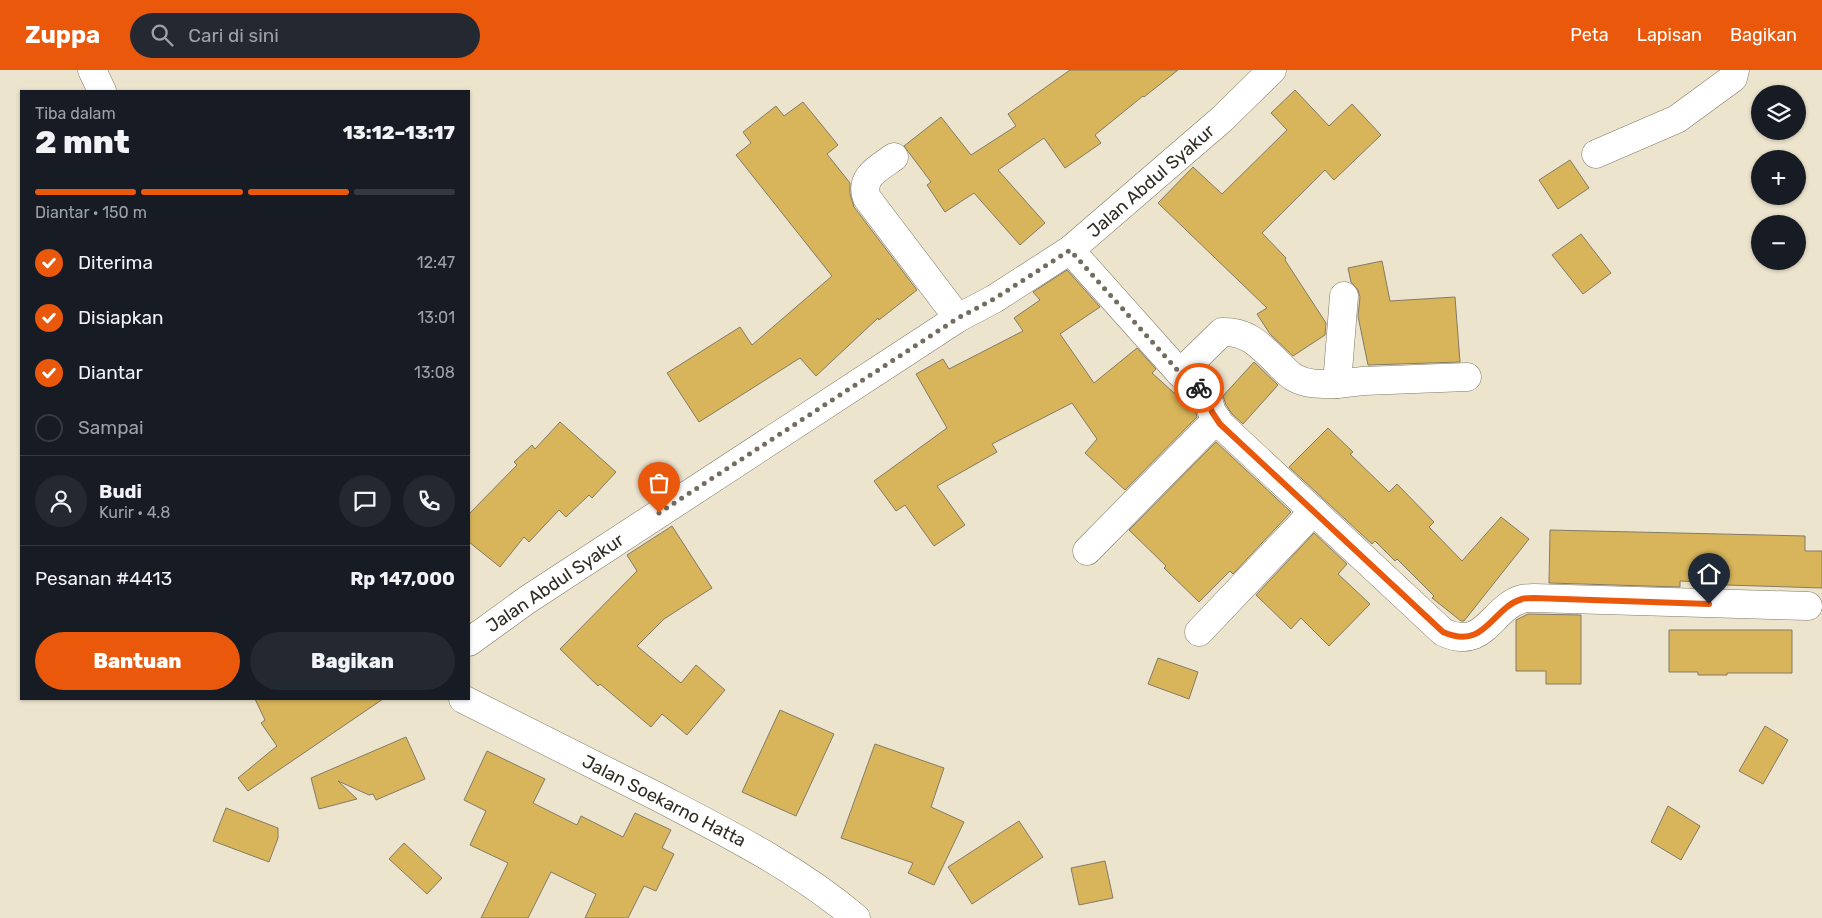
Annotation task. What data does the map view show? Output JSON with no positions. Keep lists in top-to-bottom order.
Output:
{
  "streets": {
    "street": ["Jalan Abdul Syakur", "Jalan Soekarno Hatta"]
  },
  "page": {
    "header": "Zuppa",
    "search": "Cari di sini",
    "nav": ["Peta", "Lapisan", "Bagikan"],
    "map_buttons": ["+", "−"],
    "heading": ["2 mnt", "Tiba dalam", "13:12–13:17"],
    "panel": [
      "Budi",
      "Kurir · 4.8",
      "Pesanan #4413",
      "Rp 147,000"
    ],
    "bar": "Diantar · 150 m",
    "list": [
      ["Diterima", "12:47"],
      ["Disiapkan", "13:01"],
      ["Diantar", "13:08"],
      "Sampai"
    ],
    "buttons": ["Bantuan", "Bagikan"]
  }
}
